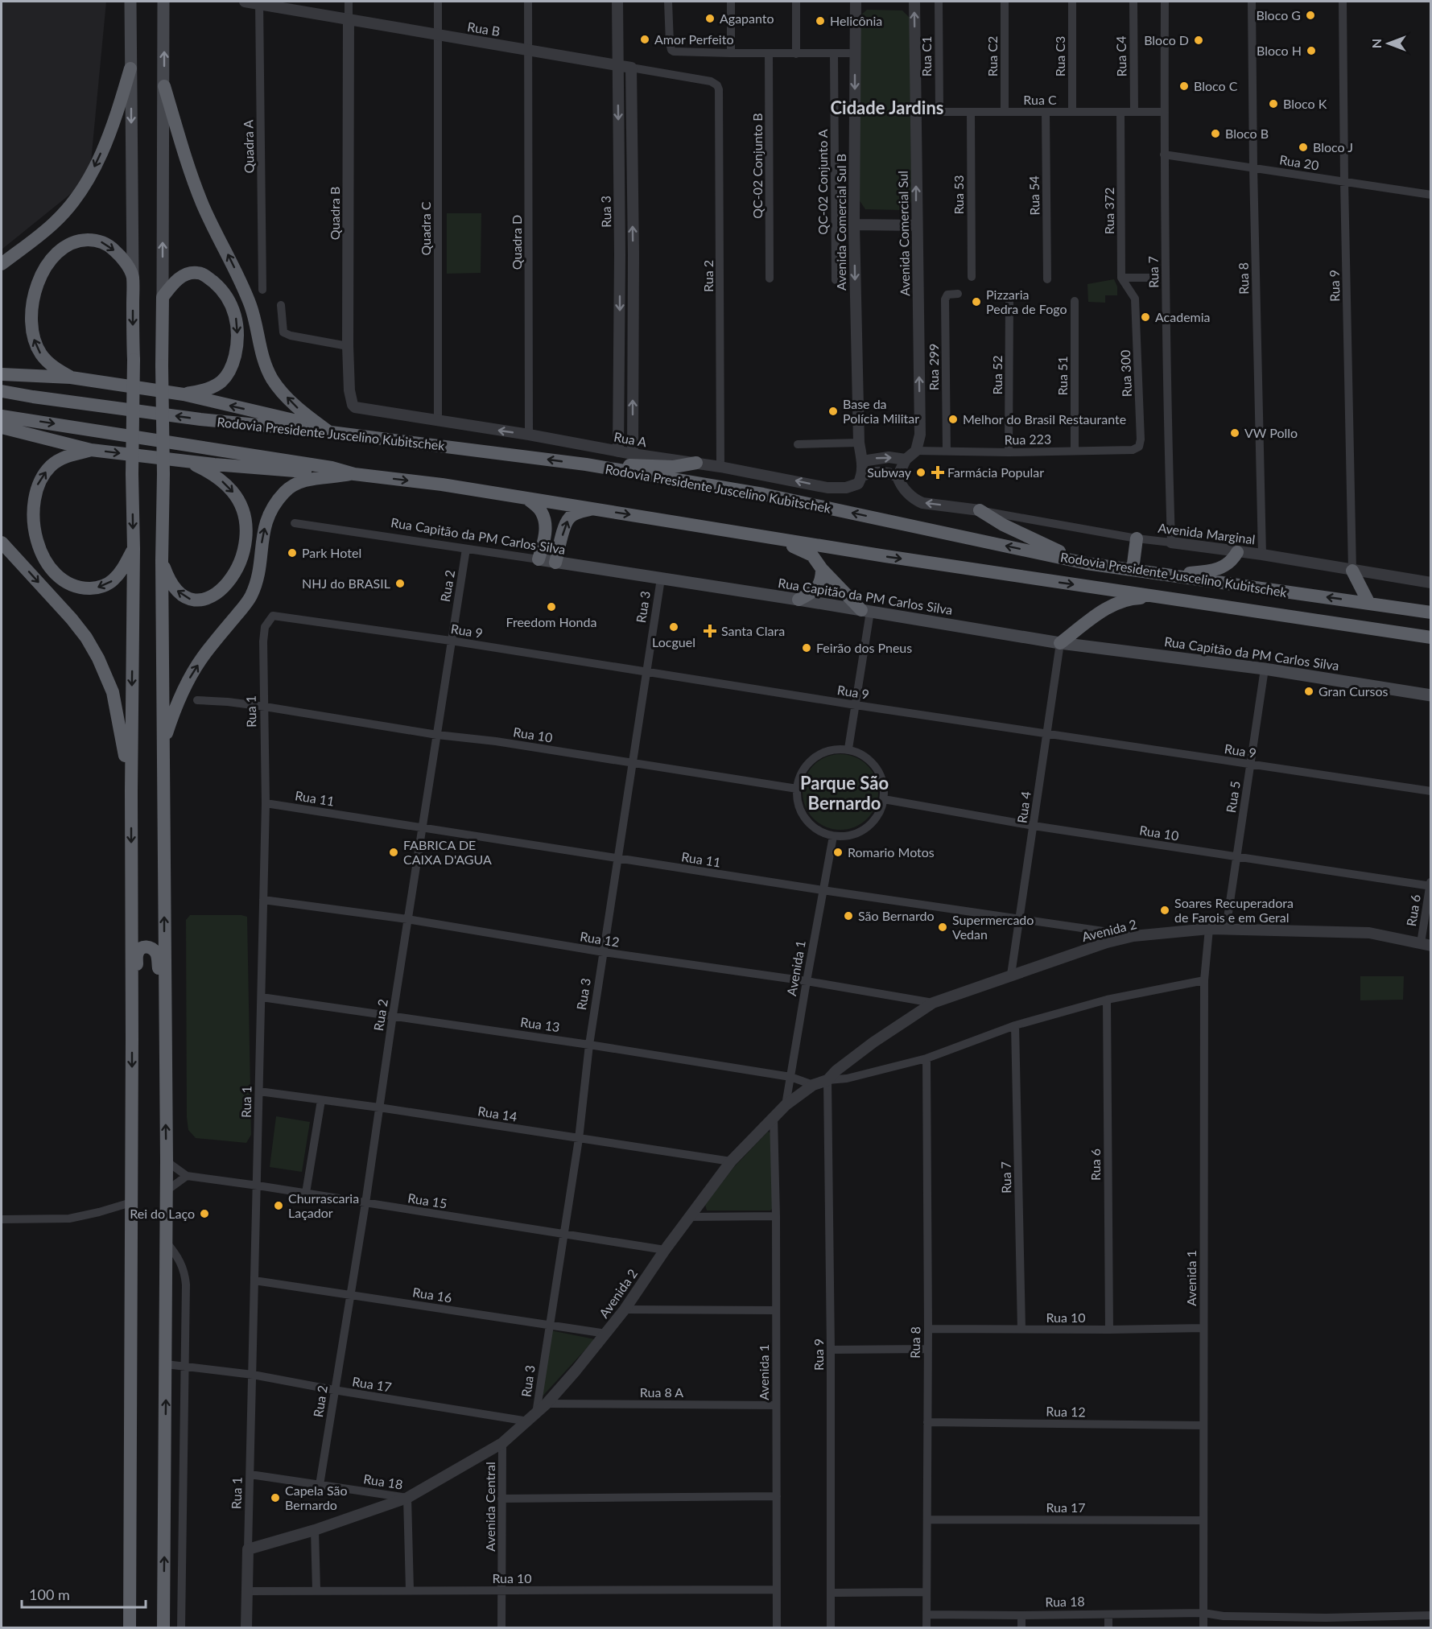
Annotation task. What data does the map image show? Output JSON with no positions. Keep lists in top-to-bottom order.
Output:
{
  "streets": {
    "highway": ["Rodovia Presidente Juscelino Kubitschek"],
    "main road": ["Rua Capitão da PM Carlos Silva"],
    "street": [
      "Rua B",
      "Rua C1",
      "Rua C2",
      "Rua C3",
      "Rua C4",
      "Rua C",
      "Quadra A",
      "Rua 20",
      "QC-02 Conjunto B",
      "QC-02 Conjunto A",
      "Rua 53",
      "Rua 54",
      "Rua 372",
      "Rua 3",
      "Quadra B",
      "Avenida Comercial Sul B",
      "Quadra C",
      "Avenida Comercial Sul",
      "Quadra D",
      "Rua 7",
      "Rua 2",
      "Rua 8",
      "Rua 9",
      "Rua 299",
      "Rua 300",
      "Rua 52",
      "Rua 51",
      "Rua A",
      "Rua 223",
      "Avenida Marginal",
      "Rua 1",
      "Rua 10",
      "Rua 5",
      "Rua 11",
      "Rua 4",
      "Rua 6",
      "Avenida 2",
      "Rua 12",
      "Avenida 1",
      "Rua 13",
      "Rua 14",
      "Rua 15",
      "Rua 16",
      "Rua 17",
      "Rua 8 A",
      "Rua 18",
      "Avenida Central"
    ]
  },
  "crossings": [
    ["Rua B", "Quadra A"],
    ["Rua B", "Rua 3"],
    ["Rua B", "Quadra B"],
    ["Rua B", "Quadra C"],
    ["Rua B", "Quadra D"],
    ["Rua B", "Rua 2"],
    ["Rua C1", "Rua C"],
    ["Rua C2", "Rua C"],
    ["Rua C3", "Rua C"],
    ["Rua C4", "Rua C"],
    ["Rua C", "Rua 53"],
    ["Rua C", "Rua 54"],
    ["Rua C", "Rua 372"],
    ["Rua C", "Avenida Comercial Sul"],
    ["Rua C", "Rua 7"],
    ["Rua 20", "Rua 7"],
    ["Rua 20", "Rua 8"],
    ["Rua 20", "Rua 9"],
    ["Rua 372", "Rua 300"],
    ["Rua 3", "Rua 9"],
    ["Rua 3", "Rua A"],
    ["Rua 3", "Rua Capitão da PM Carlos Silva"],
    ["Rua 3", "Rua 10"],
    ["Rua 3", "Rua 11"],
    ["Rua 3", "Avenida 2"],
    ["Rua 3", "Rua 12"],
    ["Rua 3", "Rua 13"],
    ["Rua 3", "Rua 14"],
    ["Rua 3", "Rua 15"],
    ["Rua 3", "Rua 16"],
    ["Quadra B", "Rua A"],
    ["Quadra C", "Rua A"],
    ["Avenida Comercial Sul", "Rua 223"],
    ["Quadra D", "Rua A"],
    ["Rua 7", "Avenida Marginal"],
    ["Rua 7", "Rua 10"],
    ["Rua 7", "Avenida 2"],
    ["Rua 2", "Rua 9"],
    ["Rua 2", "Rua A"],
    ["Rua 2", "Rua Capitão da PM Carlos Silva"],
    ["Rua 2", "Rua 10"],
    ["Rua 2", "Rua 11"],
    ["Rua 2", "Rua 12"],
    ["Rua 2", "Rua 13"],
    ["Rua 2", "Rua 14"],
    ["Rua 2", "Rua 15"],
    ["Rua 2", "Rua 16"],
    ["Rua 2", "Rua 17"],
    ["Rua 2", "Rua 18"],
    ["Rua 8", "Avenida Marginal"],
    ["Rua 8", "Rua 10"],
    ["Rua 8", "Avenida 2"],
    ["Rua 8", "Rua 12"],
    ["Rua 8", "Rua 17"],
    ["Rua 8", "Rua 18"],
    ["Rua 9", "Avenida Marginal"],
    ["Rua 9", "Rua 1"],
    ["Rua 9", "Rua 5"],
    ["Rua 9", "Rua 4"],
    ["Rua 9", "Avenida 2"],
    ["Rua 299", "Rua 223"],
    ["Rua 300", "Rua 223"],
    ["Rua 52", "Rua 223"],
    ["Rua 51", "Rua 223"],
    ["Rua Capitão da PM Carlos Silva", "Rua 5"],
    ["Rua Capitão da PM Carlos Silva", "Rua 4"],
    ["Rua 1", "Rua 10"],
    ["Rua 1", "Rua 11"],
    ["Rua 1", "Rua 12"],
    ["Rua 1", "Rua 13"],
    ["Rua 1", "Rua 14"],
    ["Rua 1", "Rua 15"],
    ["Rua 1", "Rua 16"],
    ["Rua 1", "Rua 17"],
    ["Rua 1", "Rua 18"],
    ["Rua 10", "Rua 5"],
    ["Rua 10", "Rua 4"],
    ["Rua 10", "Rua 6"],
    ["Rua 10", "Avenida 1"],
    ["Rua 10", "Avenida Central"],
    ["Rua 5", "Avenida 2"],
    ["Rua 11", "Rua 4"],
    ["Rua 11", "Avenida 2"],
    ["Rua 11", "Avenida 1"],
    ["Rua 4", "Avenida 2"],
    ["Rua 6", "Avenida 2"],
    ["Avenida 2", "Rua 12"],
    ["Avenida 2", "Avenida 1"],
    ["Avenida 2", "Rua 13"],
    ["Avenida 2", "Rua 14"],
    ["Avenida 2", "Rua 15"],
    ["Avenida 2", "Rua 16"],
    ["Avenida 2", "Rua 17"],
    ["Avenida 2", "Rua 8 A"],
    ["Avenida 2", "Rua 18"],
    ["Avenida 2", "Avenida Central"],
    ["Rua 12", "Avenida 1"],
    ["Avenida 1", "Rua 13"],
    ["Avenida 1", "Rua 17"],
    ["Avenida 1", "Rua 8 A"],
    ["Avenida 1", "Rua 18"]
  ],
  "one_way": ["Avenida Comercial Sul B", "Avenida Comercial Sul", "Rua A"],
  "districts": ["Cidade Jardins", "Parque São Bernardo"],
  "places": {
    "other": [
      "Bloco G",
      "Agapanto",
      "Helicônia",
      "Amor Perfeito",
      "Bloco D",
      "Bloco H",
      "Bloco C",
      "Bloco K",
      "Bloco B",
      "Bloco J",
      "Pizzaria Pedra de Fogo",
      "Academia",
      "Base da Polícia Militar",
      "Melhor do Brasil Restaurante",
      "VW Pollo",
      "Subway",
      "Park Hotel",
      "NHJ do BRASIL",
      "Freedom Honda",
      "Locguel",
      "Feirão dos Pneus",
      "Gran Cursos",
      "FABRICA DE CAIXA D'AGUA",
      "Romario Motos",
      "Soares Recuperadora de Farois e em Geral",
      "São Bernardo",
      "Supermercado Vedan",
      "Churrascaria Laçador",
      "Rei do Laço",
      "Capela São Bernardo"
    ],
    "health": ["Farmácia Popular", "Santa Clara"]
  },
  "scale_bar": "100 m",
  "north": "left"
}
